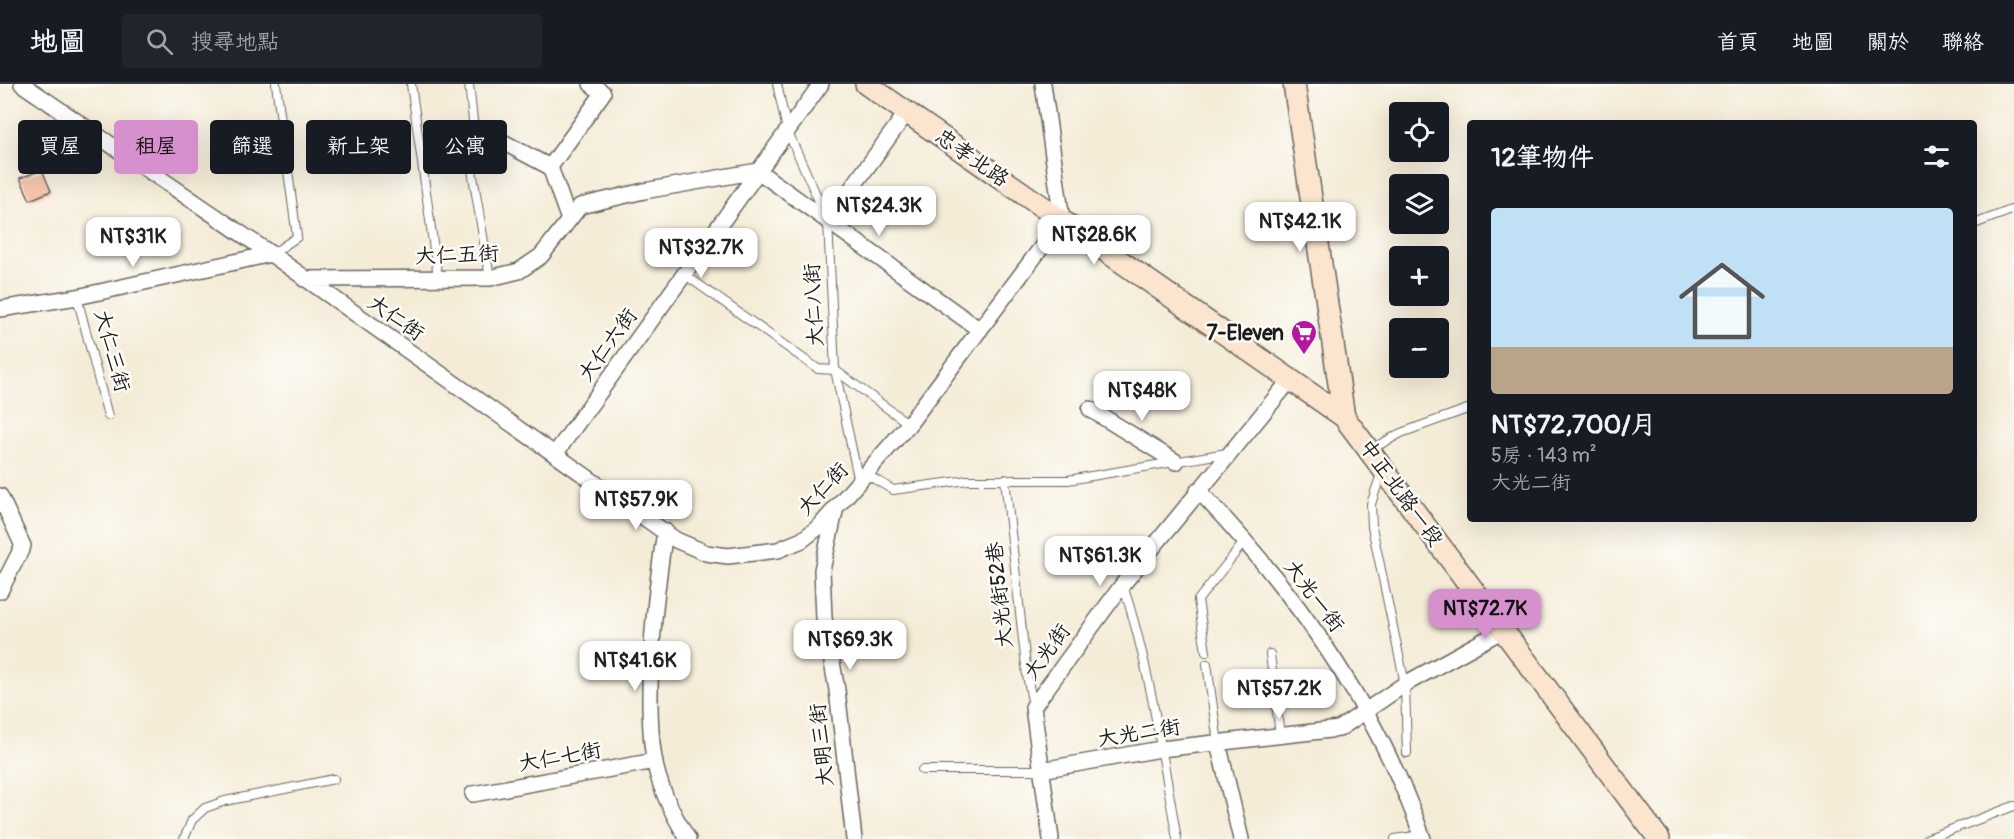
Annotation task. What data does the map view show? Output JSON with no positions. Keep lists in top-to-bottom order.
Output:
{
  "streets": {
    "main road": ["忠孝北路", "中正北路一段"],
    "street": [
      "大仁五街",
      "大仁街",
      "大仁六街",
      "大仁三街",
      "大光一街",
      "大光街",
      "大光二街",
      "大明三街",
      "大仁七街"
    ],
    "lane": ["大仁八街", "大光街52巷"]
  },
  "crossings": [
    ["忠孝北路", "大仁街"],
    ["忠孝北路", "中正北路一段"],
    ["忠孝北路", "大光街"],
    ["大仁五街", "大仁街"],
    ["大仁五街", "大仁六街"],
    ["大仁八街", "大仁街"],
    ["大仁八街", "大仁六街"],
    ["大仁街", "大仁六街"],
    ["大仁街", "大仁三街"],
    ["大仁街", "大明三街"],
    ["中正北路一段", "大光二街"],
    ["大光街52巷", "大光街"],
    ["大光一街", "大光街"],
    ["大光一街", "大光二街"],
    ["大光街", "大光二街"]
  ],
  "places": {
    "supermarket": ["7-Eleven"]
  },
  "page": {
    "header": "地圖",
    "search": "搜尋地點",
    "nav": [
      "首頁",
      "地圖",
      "關於",
      "聯絡"
    ],
    "map_buttons": ["+", "−"],
    "chip": [
      "買屋",
      "租屋",
      "篩選",
      "新上架",
      "公寓"
    ],
    "heading": "12筆物件",
    "price": [
      "NT$24.3K",
      "NT$42.1K",
      "NT$28.6K",
      "NT$31K",
      "NT$32.7K",
      "NT$48K",
      "NT$57.9K",
      "NT$61.3K",
      "NT$72.7K",
      "NT$69.3K",
      "NT$41.6K",
      "NT$57.2K"
    ],
    "list": [
      {
        "name": "NT$72,700/月",
        "note": "5房 · 143 m² · 大光二街"
      }
    ]
  }
}
